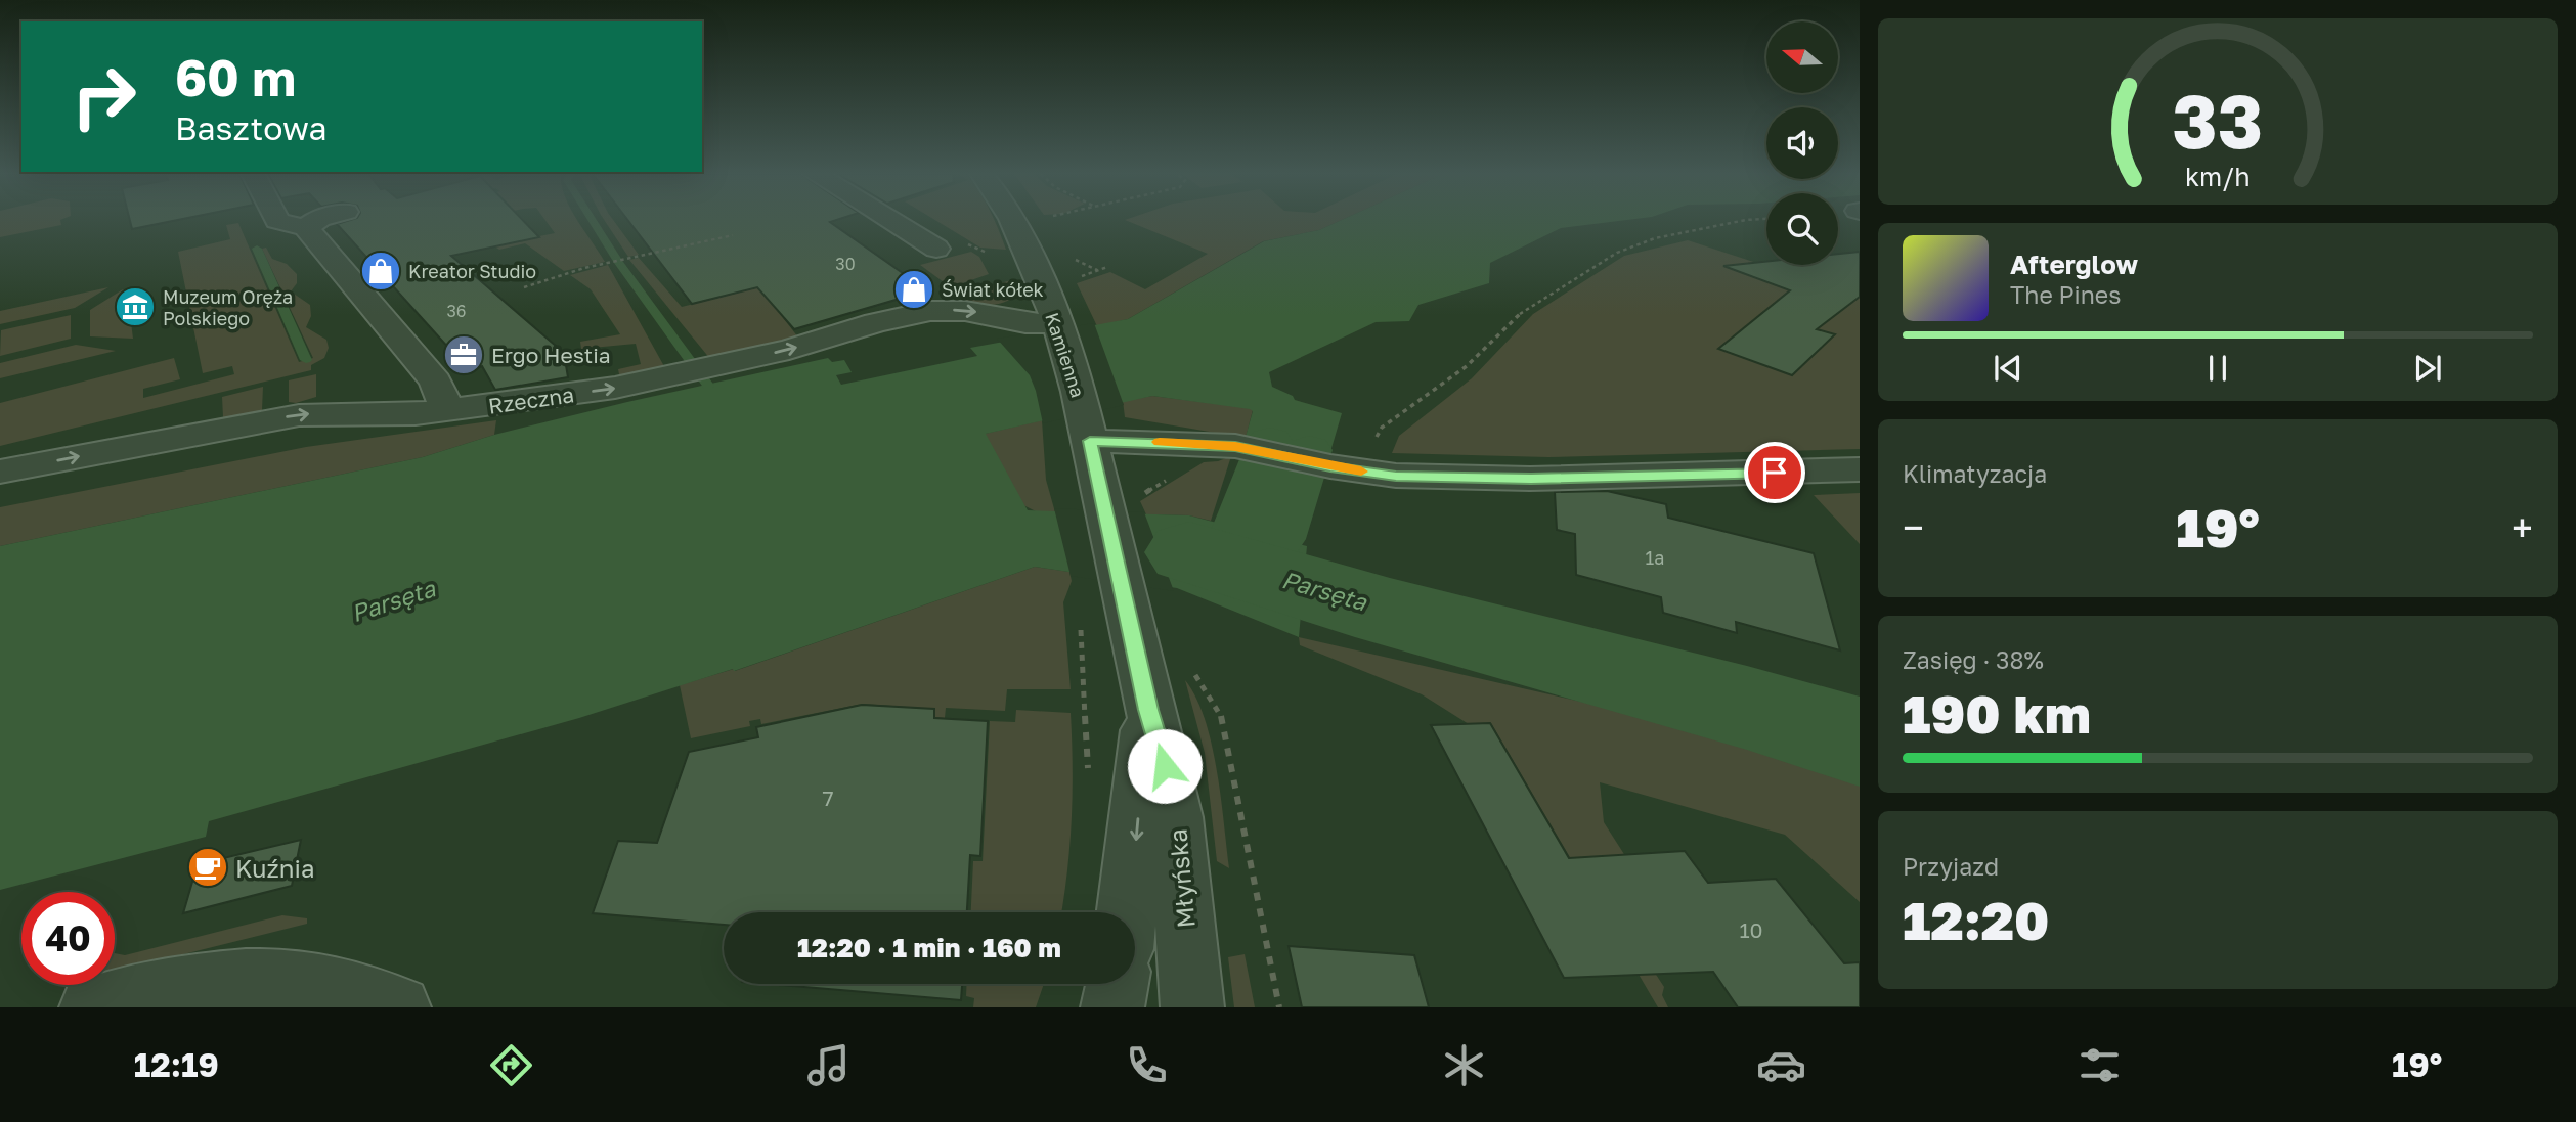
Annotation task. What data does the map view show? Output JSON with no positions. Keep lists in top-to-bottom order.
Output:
{
  "streets": {
    "street": ["Kamienna", "Rzeczna", "Młyńska"]
  },
  "crossings": [
    ["Kamienna", "Rzeczna"],
    ["Kamienna", "Młyńska"]
  ],
  "one_way": ["Rzeczna"],
  "water": ["Parsęta"],
  "places": {
    "shop": ["Kreator Studio", "Świat kółek"],
    "museum": ["Muzeum Oręża Polskiego"],
    "office": ["Ergo Hestia"],
    "cafe": ["Kuźnia"]
  },
  "house_numbers": [
    "30",
    "36",
    "1a",
    "7",
    "10"
  ],
  "north": "left",
  "page": {
    "turn": ["60 m", "Basztowa"],
    "song": ["Afterglow", "The Pines"],
    "tile": [
      "Klimatyzacja",
      ["Zasięg · 38%", "190 km"],
      ["Przyjazd", "12:20"]
    ],
    "heat": ["−", "19°", "+"],
    "limit": "40",
    "trip": "12:20 · 1 min · 160 m",
    "tabs": ["12:19", "19°"],
    "gauge": ["33", "km/h"]
  }
}
